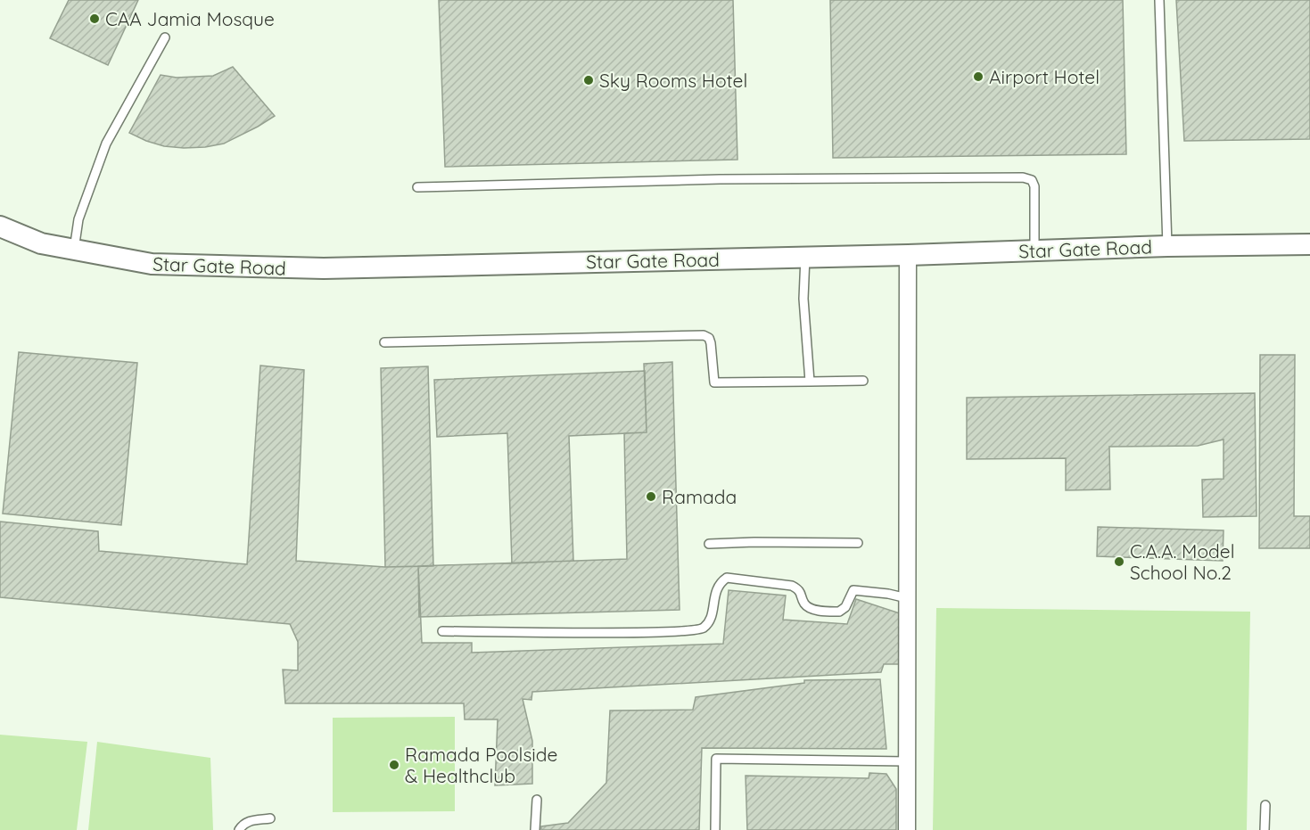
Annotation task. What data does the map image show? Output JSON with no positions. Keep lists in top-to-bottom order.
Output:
{
  "streets": {
    "street": ["Star Gate Road"]
  },
  "places": [
    "CAA Jamia Mosque",
    "Airport Hotel",
    "Sky Rooms Hotel",
    "Ramada",
    "C.A.A. Model School No.2",
    "Ramada Poolside & Healthclub"
  ]
}
